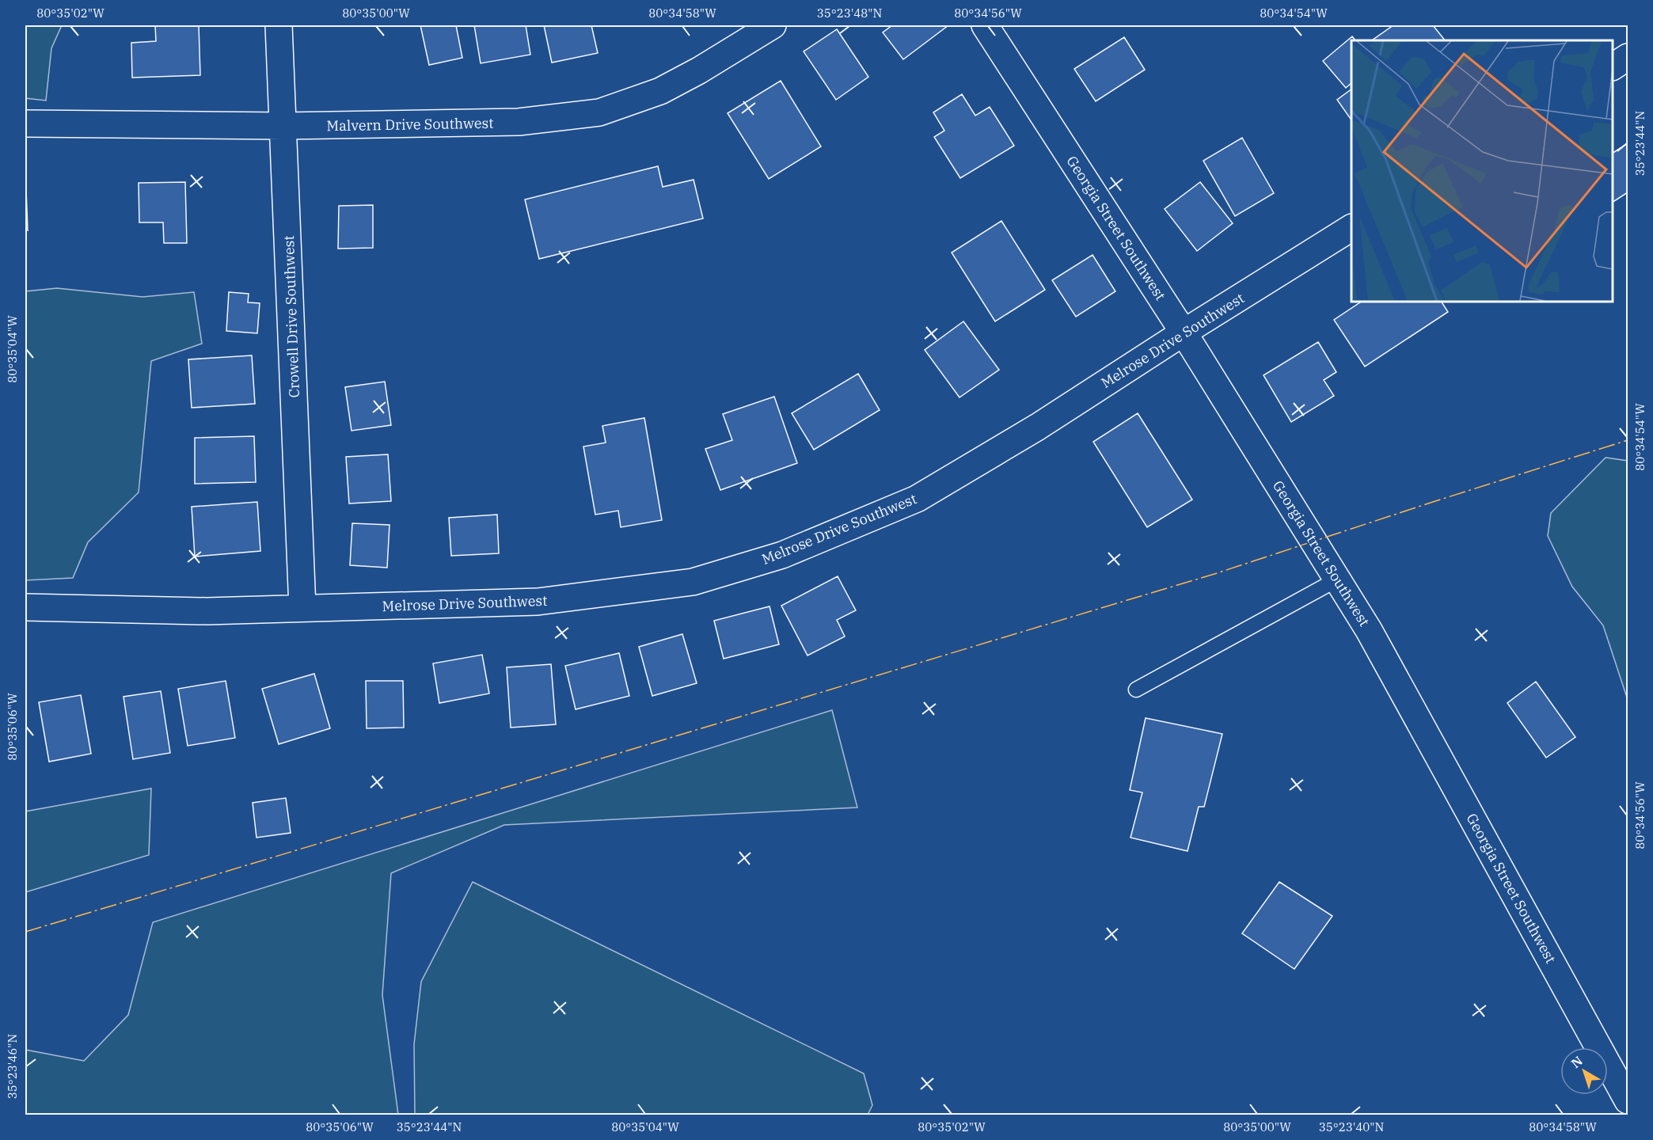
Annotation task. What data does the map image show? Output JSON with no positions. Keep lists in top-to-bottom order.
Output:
{
  "streets": {
    "street": [
      "Malvern Drive Southwest",
      "Georgia Street Southwest",
      "Crowell Drive Southwest",
      "Melrose Drive Southwest"
    ]
  },
  "crossings": [
    ["Malvern Drive Southwest", "Crowell Drive Southwest"],
    ["Georgia Street Southwest", "Melrose Drive Southwest"],
    ["Crowell Drive Southwest", "Melrose Drive Southwest"]
  ],
  "north": "top left",
  "coordinates": [
    "80°35'02\"W",
    "80°35'00\"W",
    "80°34'58\"W",
    "35°23'48\"N",
    "80°34'56\"W",
    "80°34'54\"W",
    "35°23'44\"N",
    "80°35'04\"W",
    "80°35'06\"W",
    "35°23'46\"N",
    "35°23'40\"N"
  ]
}
